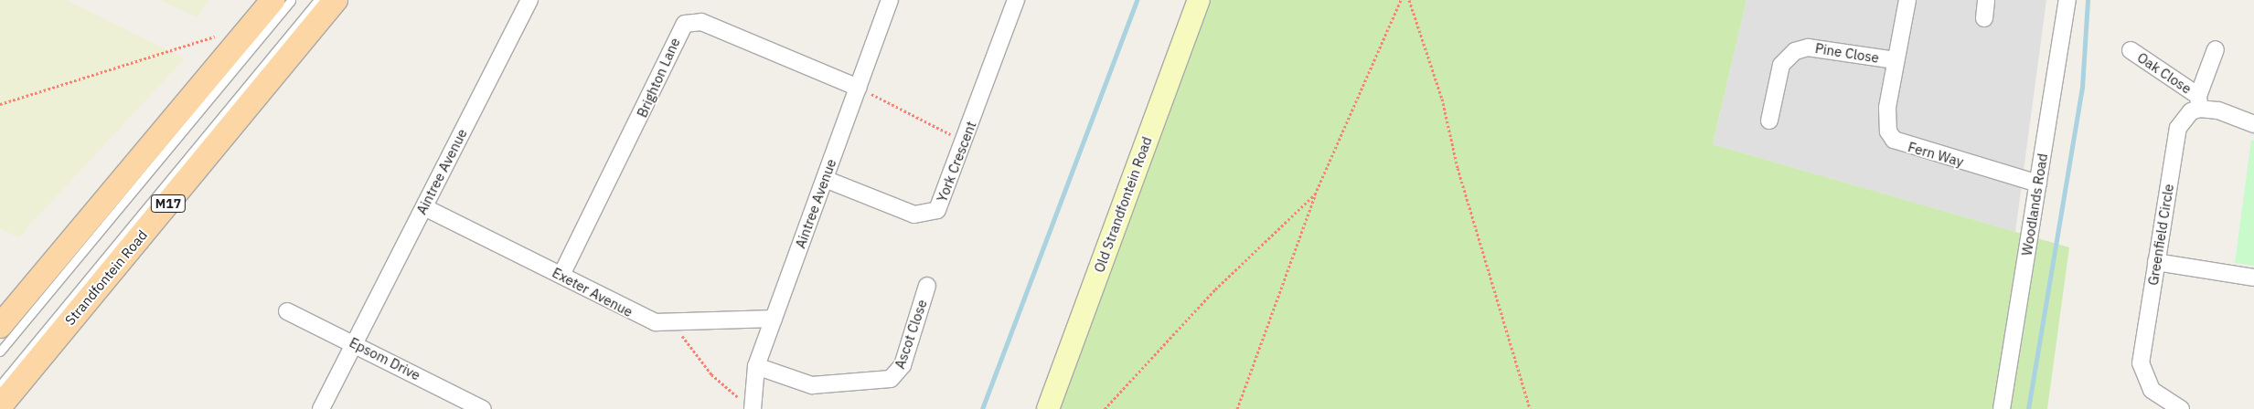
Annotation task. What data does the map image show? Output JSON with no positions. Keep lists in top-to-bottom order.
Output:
{
  "streets": {
    "main road": ["M17", "Strandfontein Road"],
    "street": [
      "Pine Close",
      "Oak Close",
      "Brighton Lane",
      "Fern Way",
      "York Crescent",
      "Aintree Avenue",
      "Old Strandfontein Road",
      "Woodlands Road",
      "Greenfield Circle",
      "Exeter Avenue",
      "Ascot Close",
      "Epsom Drive"
    ]
  },
  "crossings": [
    ["Pine Close", "Fern Way"],
    ["Oak Close", "Greenfield Circle"],
    ["Brighton Lane", "Aintree Avenue"],
    ["Brighton Lane", "Exeter Avenue"],
    ["Fern Way", "Woodlands Road"],
    ["York Crescent", "Aintree Avenue"],
    ["Aintree Avenue", "Exeter Avenue"],
    ["Aintree Avenue", "Ascot Close"],
    ["Aintree Avenue", "Epsom Drive"]
  ]
}
